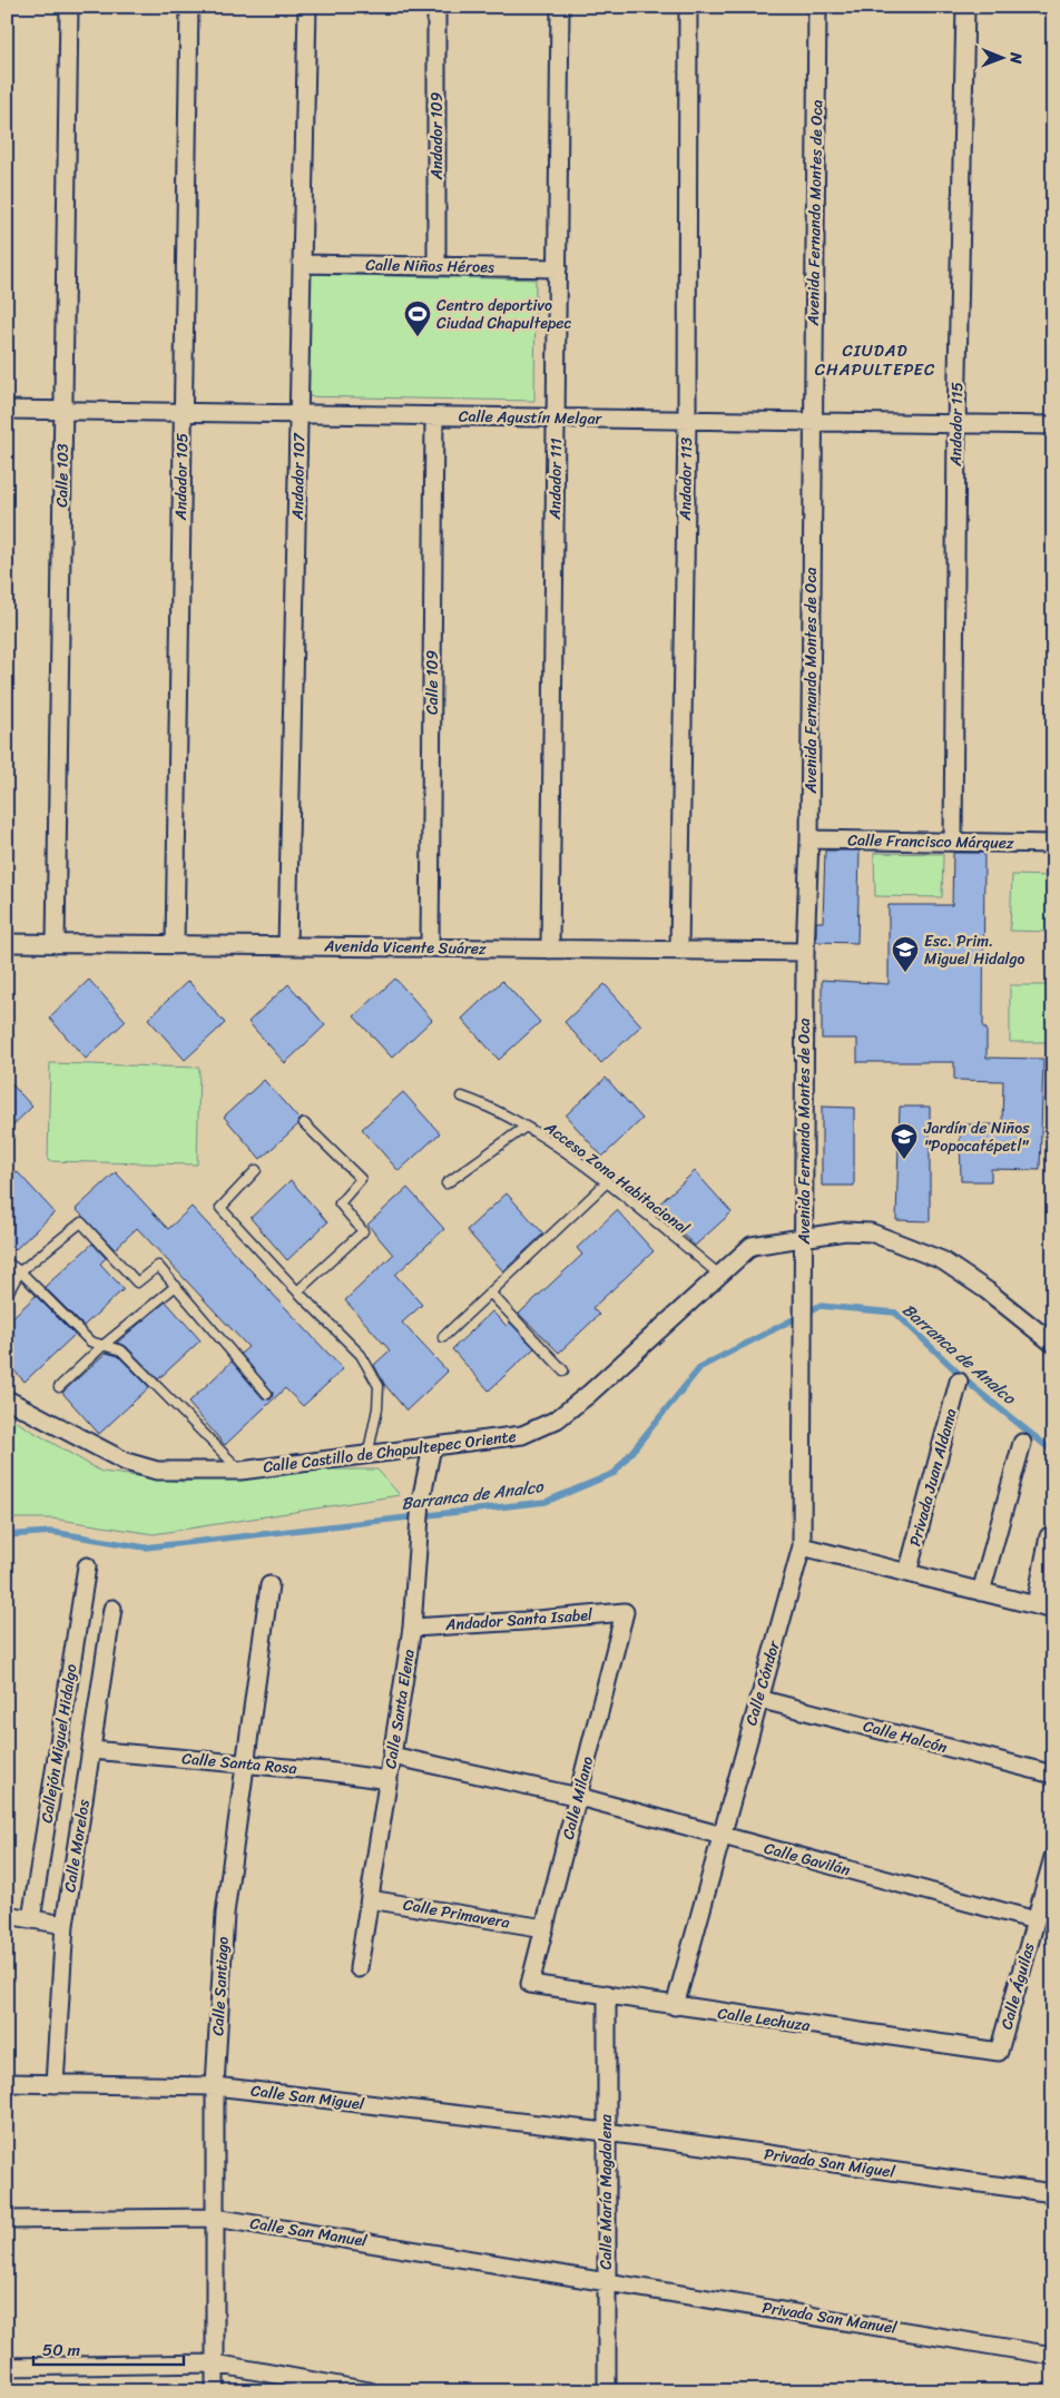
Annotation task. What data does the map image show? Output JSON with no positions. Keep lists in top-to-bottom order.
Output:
{
  "streets": {
    "street": [
      "Andador 109",
      "Avenida Fernando Montes de Oca",
      "Calle Niños Héroes",
      "Calle Agustín Melgar",
      "Andador 115",
      "Calle 103",
      "Andador 105",
      "Andador 107",
      "Andador 111",
      "Andador 113",
      "Calle 109",
      "Calle Francisco Márquez",
      "Avenida Vicente Suárez",
      "Calle Castillo de Chapultepec Oriente",
      "Privada Juan Aldama",
      "Andador Santa Isabel",
      "Calle Cóndor",
      "Calle Santa Elena",
      "Calle Halcón",
      "Callejón Miguel Hidalgo",
      "Calle Santa Rosa",
      "Calle Milano",
      "Calle Morelos",
      "Calle Gavilán",
      "Calle Primavera",
      "Calle Santiago",
      "Calle Águilas",
      "Calle Lechuza",
      "Calle San Miguel",
      "Privada San Miguel",
      "Calle María Magdalena",
      "Calle San Manuel",
      "Privada San Manuel"
    ],
    "lane": ["Acceso Zona Habitacional"]
  },
  "crossings": [
    ["Andador 109", "Calle Niños Héroes"],
    ["Avenida Fernando Montes de Oca", "Calle Agustín Melgar"],
    ["Avenida Fernando Montes de Oca", "Calle Francisco Márquez"],
    ["Avenida Fernando Montes de Oca", "Avenida Vicente Suárez"],
    ["Avenida Fernando Montes de Oca", "Calle Castillo de Chapultepec Oriente"],
    ["Avenida Fernando Montes de Oca", "Calle Cóndor"],
    ["Calle Niños Héroes", "Andador 107"],
    ["Calle Niños Héroes", "Andador 111"],
    ["Calle Agustín Melgar", "Andador 115"],
    ["Calle Agustín Melgar", "Calle 103"],
    ["Calle Agustín Melgar", "Andador 105"],
    ["Calle Agustín Melgar", "Andador 107"],
    ["Calle Agustín Melgar", "Andador 111"],
    ["Calle Agustín Melgar", "Andador 113"],
    ["Calle Agustín Melgar", "Calle 109"],
    ["Andador 115", "Calle Francisco Márquez"],
    ["Calle 103", "Avenida Vicente Suárez"],
    ["Andador 105", "Avenida Vicente Suárez"],
    ["Andador 107", "Avenida Vicente Suárez"],
    ["Andador 111", "Avenida Vicente Suárez"],
    ["Andador 113", "Avenida Vicente Suárez"],
    ["Calle 109", "Avenida Vicente Suárez"],
    ["Acceso Zona Habitacional", "Calle Castillo de Chapultepec Oriente"],
    ["Calle Castillo de Chapultepec Oriente", "Calle Santa Elena"],
    ["Andador Santa Isabel", "Calle Santa Elena"],
    ["Andador Santa Isabel", "Calle Milano"],
    ["Calle Cóndor", "Calle Halcón"],
    ["Calle Cóndor", "Calle Gavilán"],
    ["Calle Cóndor", "Calle Lechuza"],
    ["Calle Santa Elena", "Calle Santa Rosa"],
    ["Calle Santa Elena", "Calle Primavera"],
    ["Calle Santa Rosa", "Calle Morelos"],
    ["Calle Santa Rosa", "Calle Santiago"],
    ["Calle Milano", "Calle Gavilán"],
    ["Calle Milano", "Calle Primavera"],
    ["Calle Milano", "Calle Lechuza"],
    ["Calle Morelos", "Calle San Miguel"],
    ["Calle Gavilán", "Calle Águilas"],
    ["Calle Santiago", "Calle San Miguel"],
    ["Calle Santiago", "Calle San Manuel"],
    ["Calle Águilas", "Calle Lechuza"],
    ["Calle Lechuza", "Calle María Magdalena"],
    ["Calle San Miguel", "Privada San Miguel"],
    ["Calle San Miguel", "Calle María Magdalena"],
    ["Privada San Miguel", "Calle María Magdalena"],
    ["Calle María Magdalena", "Calle San Manuel"],
    ["Calle María Magdalena", "Privada San Manuel"],
    ["Calle San Manuel", "Privada San Manuel"]
  ],
  "districts": ["CIUDAD CHAPULTEPEC"],
  "water": ["Barranca de Analco"],
  "places": {
    "sports": ["Centro deportivo Ciudad Chapultepec"],
    "school or university": ["Esc. Prim. Miguel Hidalgo", "Jardín de Niños \"Popocatépetl\""]
  },
  "scale_bar": "50 m",
  "north": "right"
}
